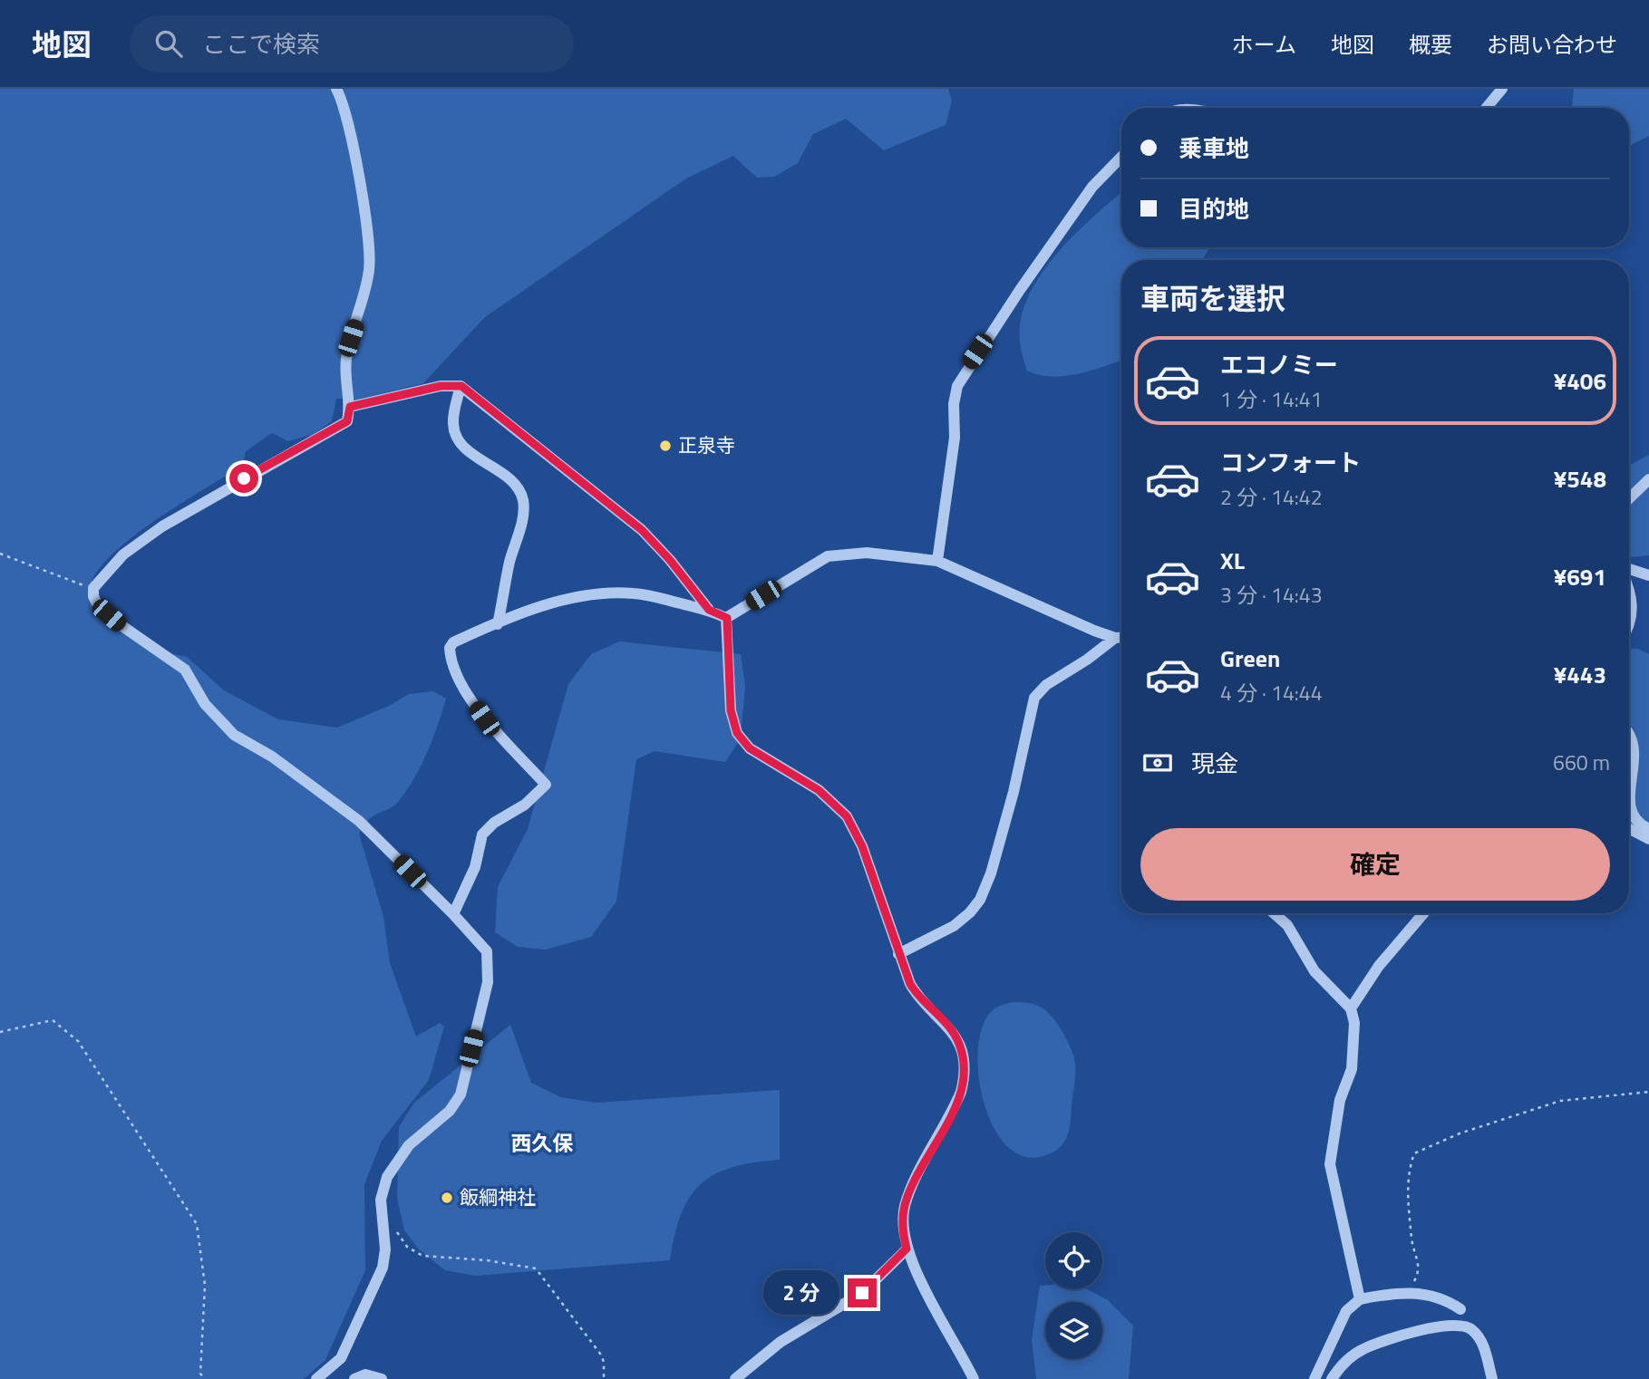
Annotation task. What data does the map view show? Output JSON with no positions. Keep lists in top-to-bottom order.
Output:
{
  "districts": ["西久保"],
  "places": ["正泉寺", "飯綱神社"],
  "page": {
    "header": "地図",
    "search": "ここで検索",
    "nav": [
      "ホーム",
      "地図",
      "概要",
      "お問い合わせ"
    ],
    "banner": ["乗車地", "目的地"],
    "heading": "車両を選択",
    "list": [
      {
        "name": "エコノミー",
        "note": "1 分 · 14:41",
        "value": "¥406"
      },
      {
        "name": "コンフォート",
        "note": "2 分 · 14:42",
        "value": "¥548"
      },
      {
        "name": "XL",
        "note": "3 分 · 14:43",
        "value": "¥691"
      },
      {
        "name": "Green",
        "note": "4 分 · 14:44",
        "value": "¥443"
      }
    ],
    "pay": ["現金", "660 m"],
    "buttons": "確定",
    "bubble": "2 分"
  }
}
